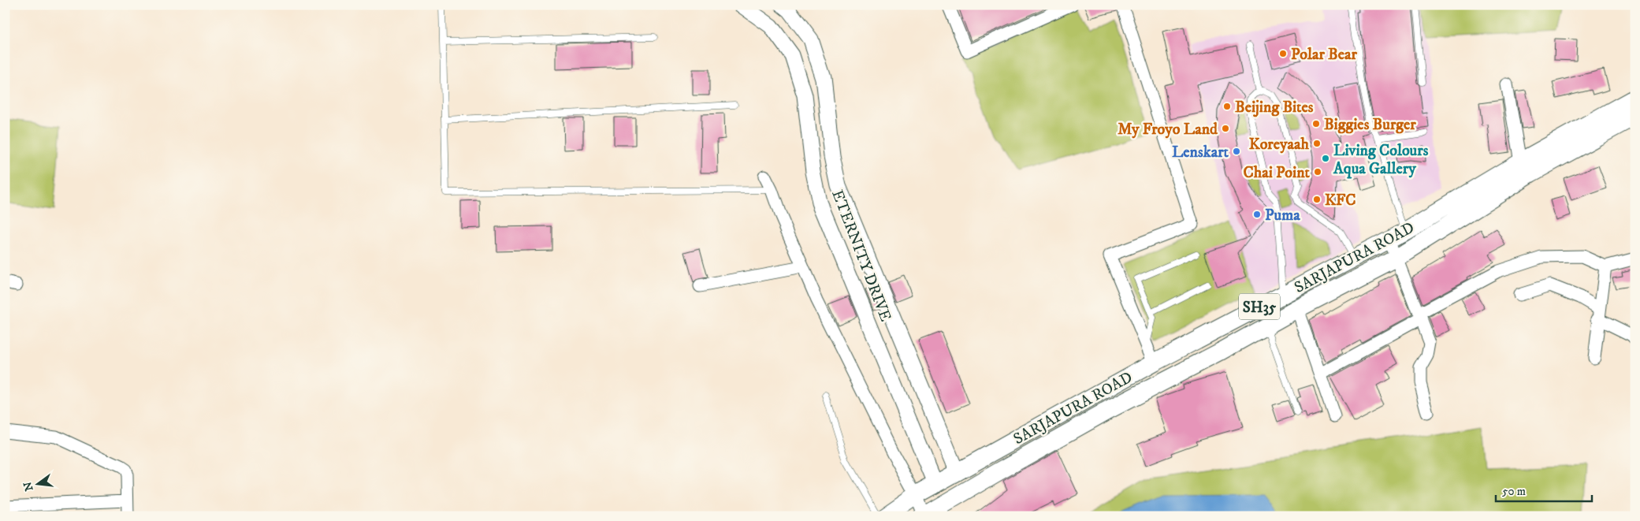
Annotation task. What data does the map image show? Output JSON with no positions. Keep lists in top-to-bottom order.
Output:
{
  "streets": {
    "main road": ["SARJAPURA ROAD", "SH35"],
    "street": ["ETERNITY DRIVE"]
  },
  "crossings": [
    ["ETERNITY DRIVE", "SARJAPURA ROAD"]
  ],
  "places": [
    "Polar Bear",
    "Beijing Bites",
    "Biggies Burger",
    "My Froyo Land",
    "Koreyaah",
    "Lenskart",
    "Living Colours Aqua Gallery",
    "Chai Point",
    "KFC",
    "Puma"
  ],
  "scale_bar": "50 m",
  "north": "left"
}
